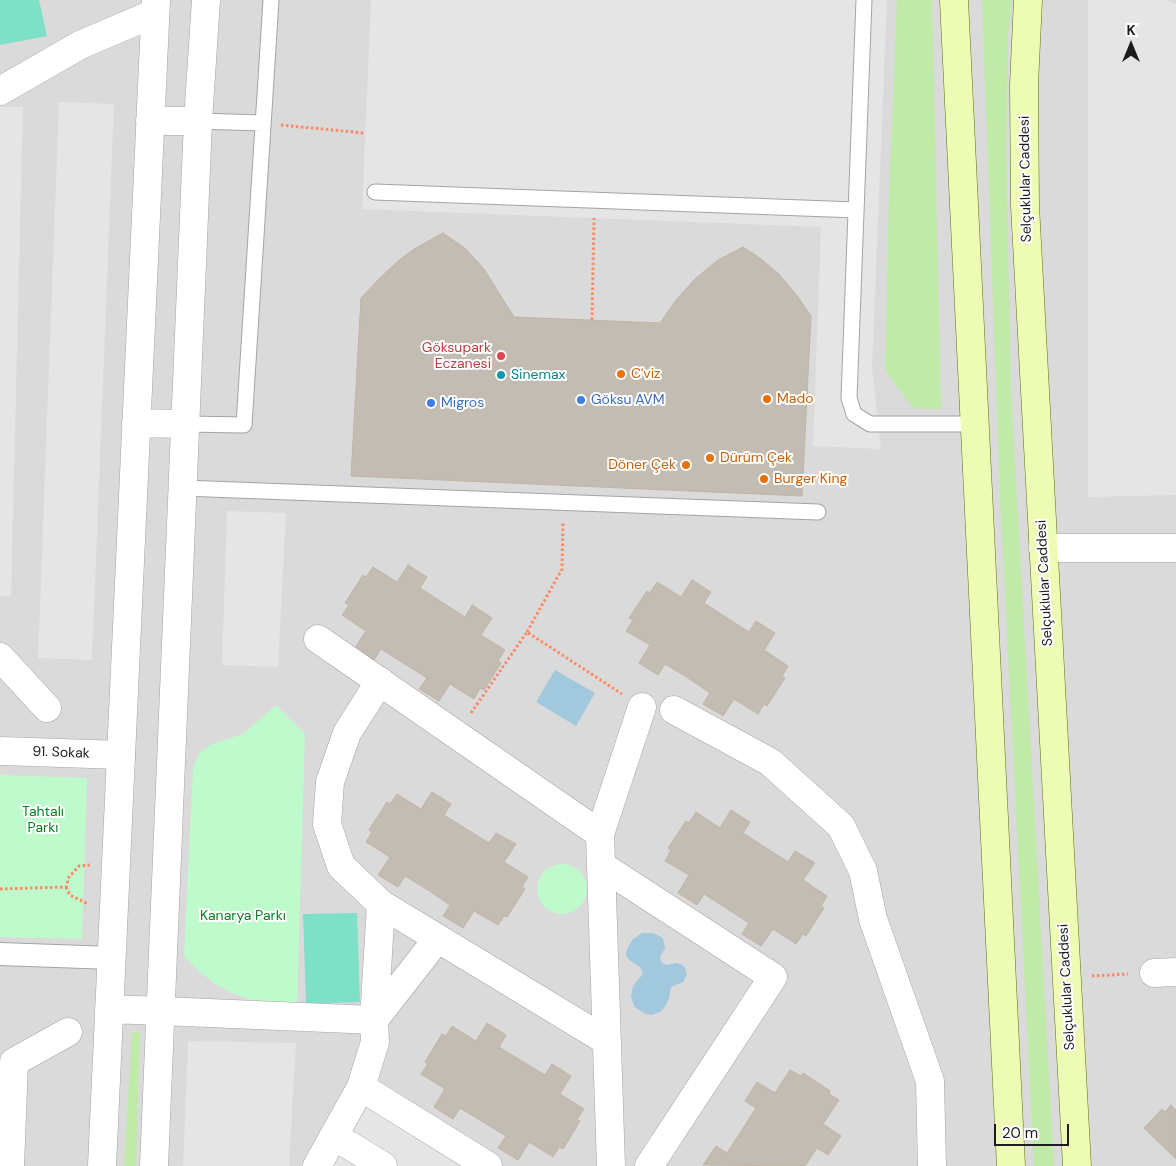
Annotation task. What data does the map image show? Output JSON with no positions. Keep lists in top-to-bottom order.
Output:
{
  "streets": {
    "main road": ["Selçuklular Caddesi"],
    "street": ["91. Sokak"]
  },
  "parks": ["Tahtalı Parkı", "Kanarya Parkı"],
  "places": [
    "Göksupark Eczanesi",
    "C'viz",
    "Sinemax",
    "Mado",
    "Göksu AVM",
    "Migros",
    "Dürüm Çek",
    "Döner Çek",
    "Burger King"
  ],
  "scale_bar": "20 m",
  "north": "top"
}
